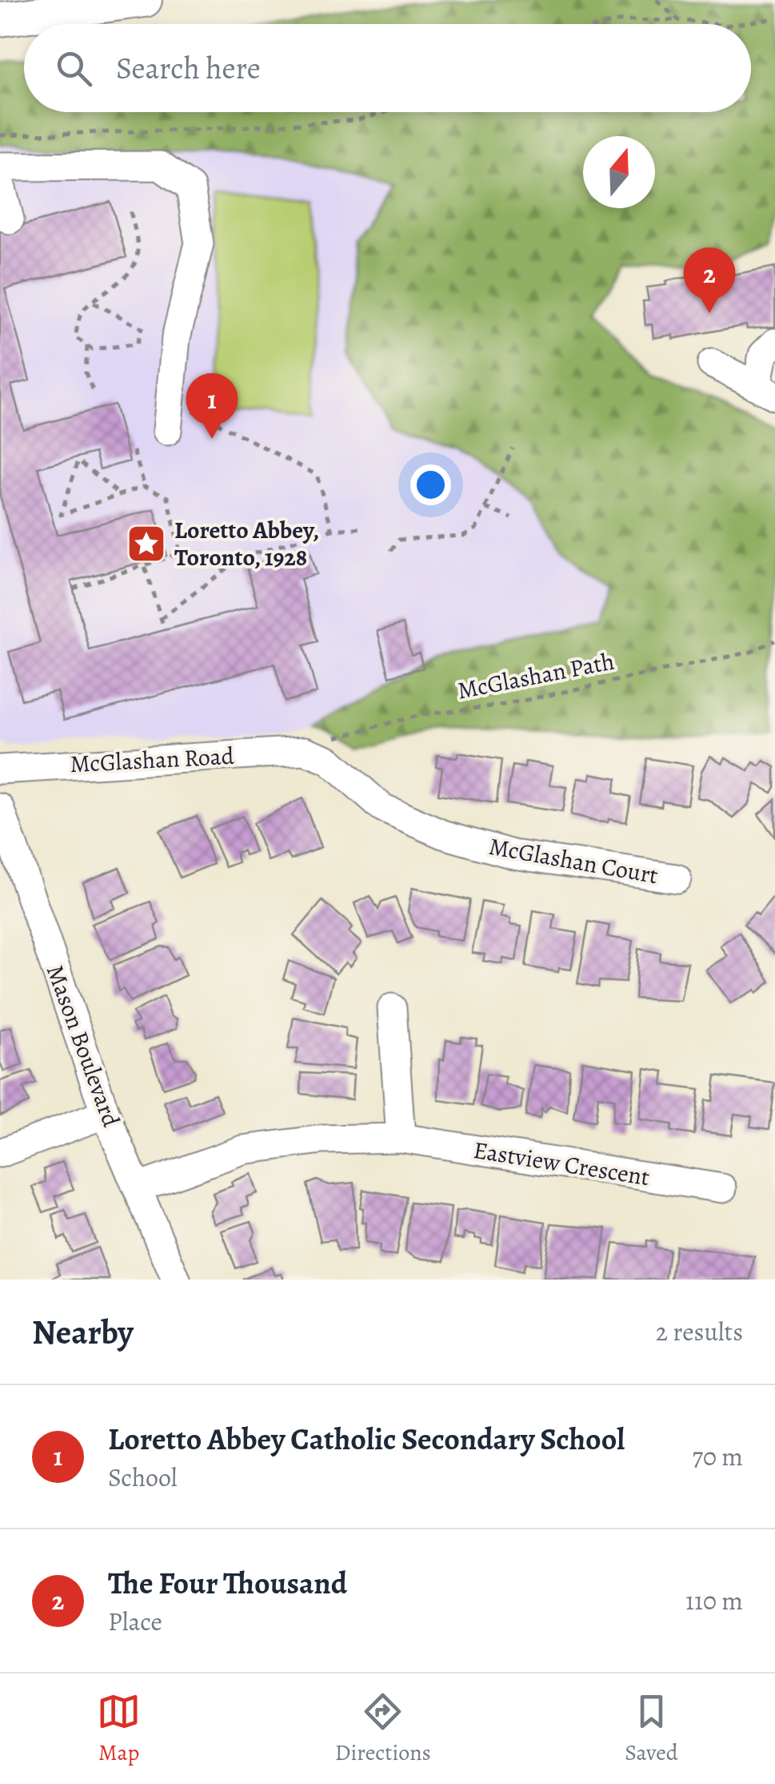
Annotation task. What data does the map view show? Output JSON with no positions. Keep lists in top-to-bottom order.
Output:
{
  "streets": {
    "street": [
      "McGlashan Road",
      "McGlashan Court",
      "Mason Boulevard",
      "Eastview Crescent"
    ],
    "path": ["McGlashan Path"]
  },
  "crossings": [
    ["McGlashan Path", "McGlashan Road"],
    ["McGlashan Path", "McGlashan Court"],
    ["McGlashan Road", "McGlashan Court"],
    ["Mason Boulevard", "Eastview Crescent"]
  ],
  "places": {
    "place": ["Loretto Abbey, Toronto, 1928"]
  },
  "north": "top",
  "page": {
    "search": "Search here",
    "pins": ["2", "1"],
    "heading": ["Nearby", "2 results"],
    "list": [
      {
        "mark": "1",
        "name": "Loretto Abbey Catholic Secondary School",
        "note": "School",
        "value": "70 m"
      },
      {
        "mark": "2",
        "name": "The Four Thousand",
        "note": "Place",
        "value": "110 m"
      }
    ],
    "nav": ["Map", "Directions", "Saved"]
  }
}
